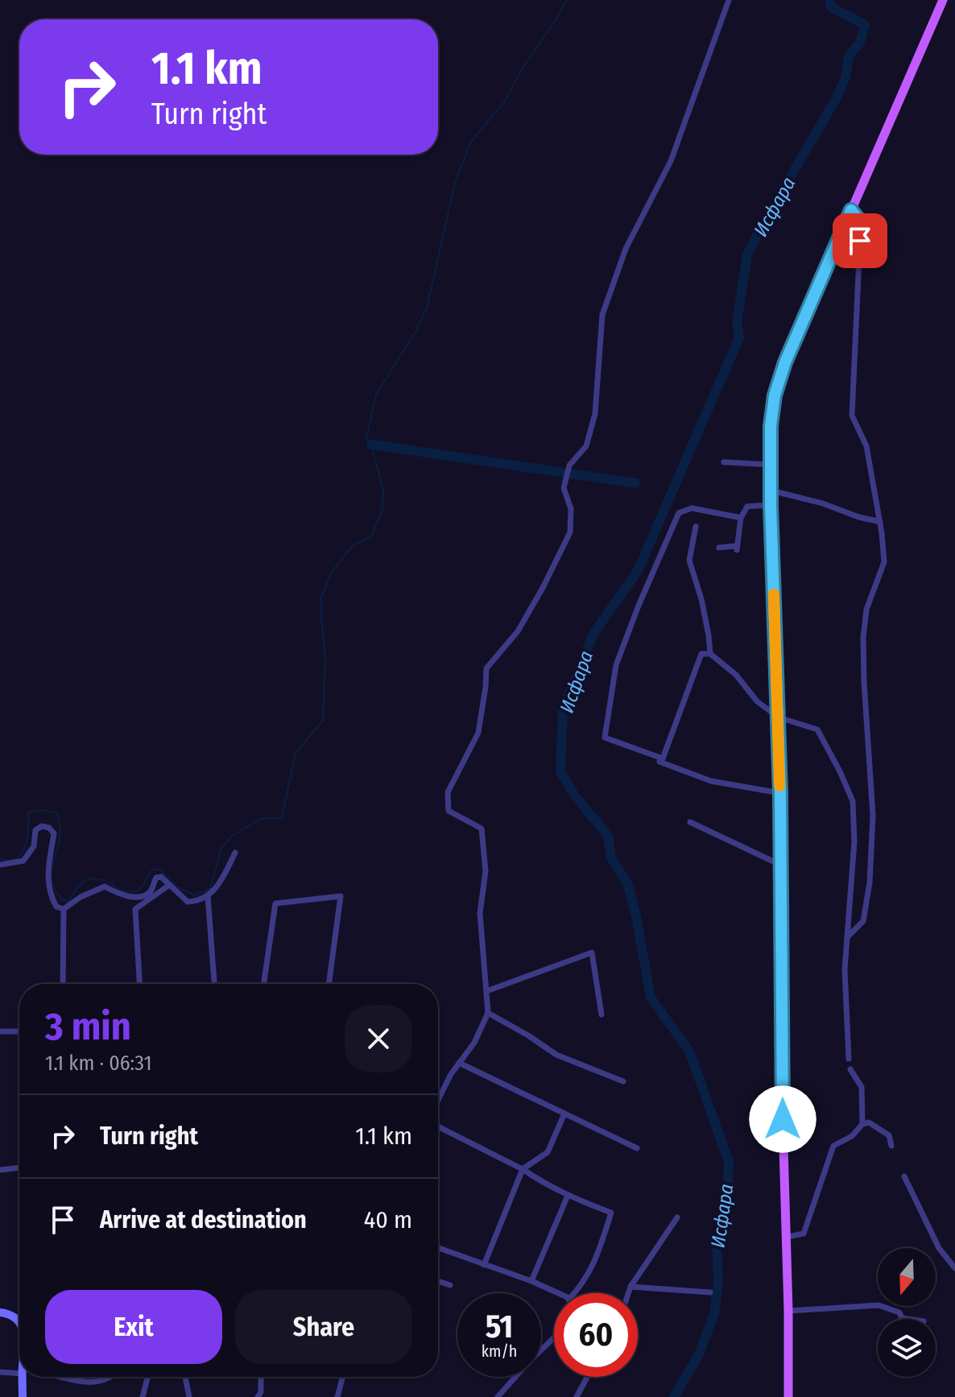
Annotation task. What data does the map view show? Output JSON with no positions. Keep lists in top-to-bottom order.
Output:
{
  "water": ["Исфара"],
  "north": "bottom",
  "page": {
    "turn": ["1.1 km", "Turn right"],
    "heading": ["3 min", "1.1 km · 06:31"],
    "list": [
      {
        "name": "Turn right",
        "value": "1.1 km"
      },
      {
        "name": "Arrive at destination",
        "value": "40 m"
      }
    ],
    "buttons": ["Exit", "Share"],
    "speed": "51 km/h",
    "limit": "60"
  }
}
